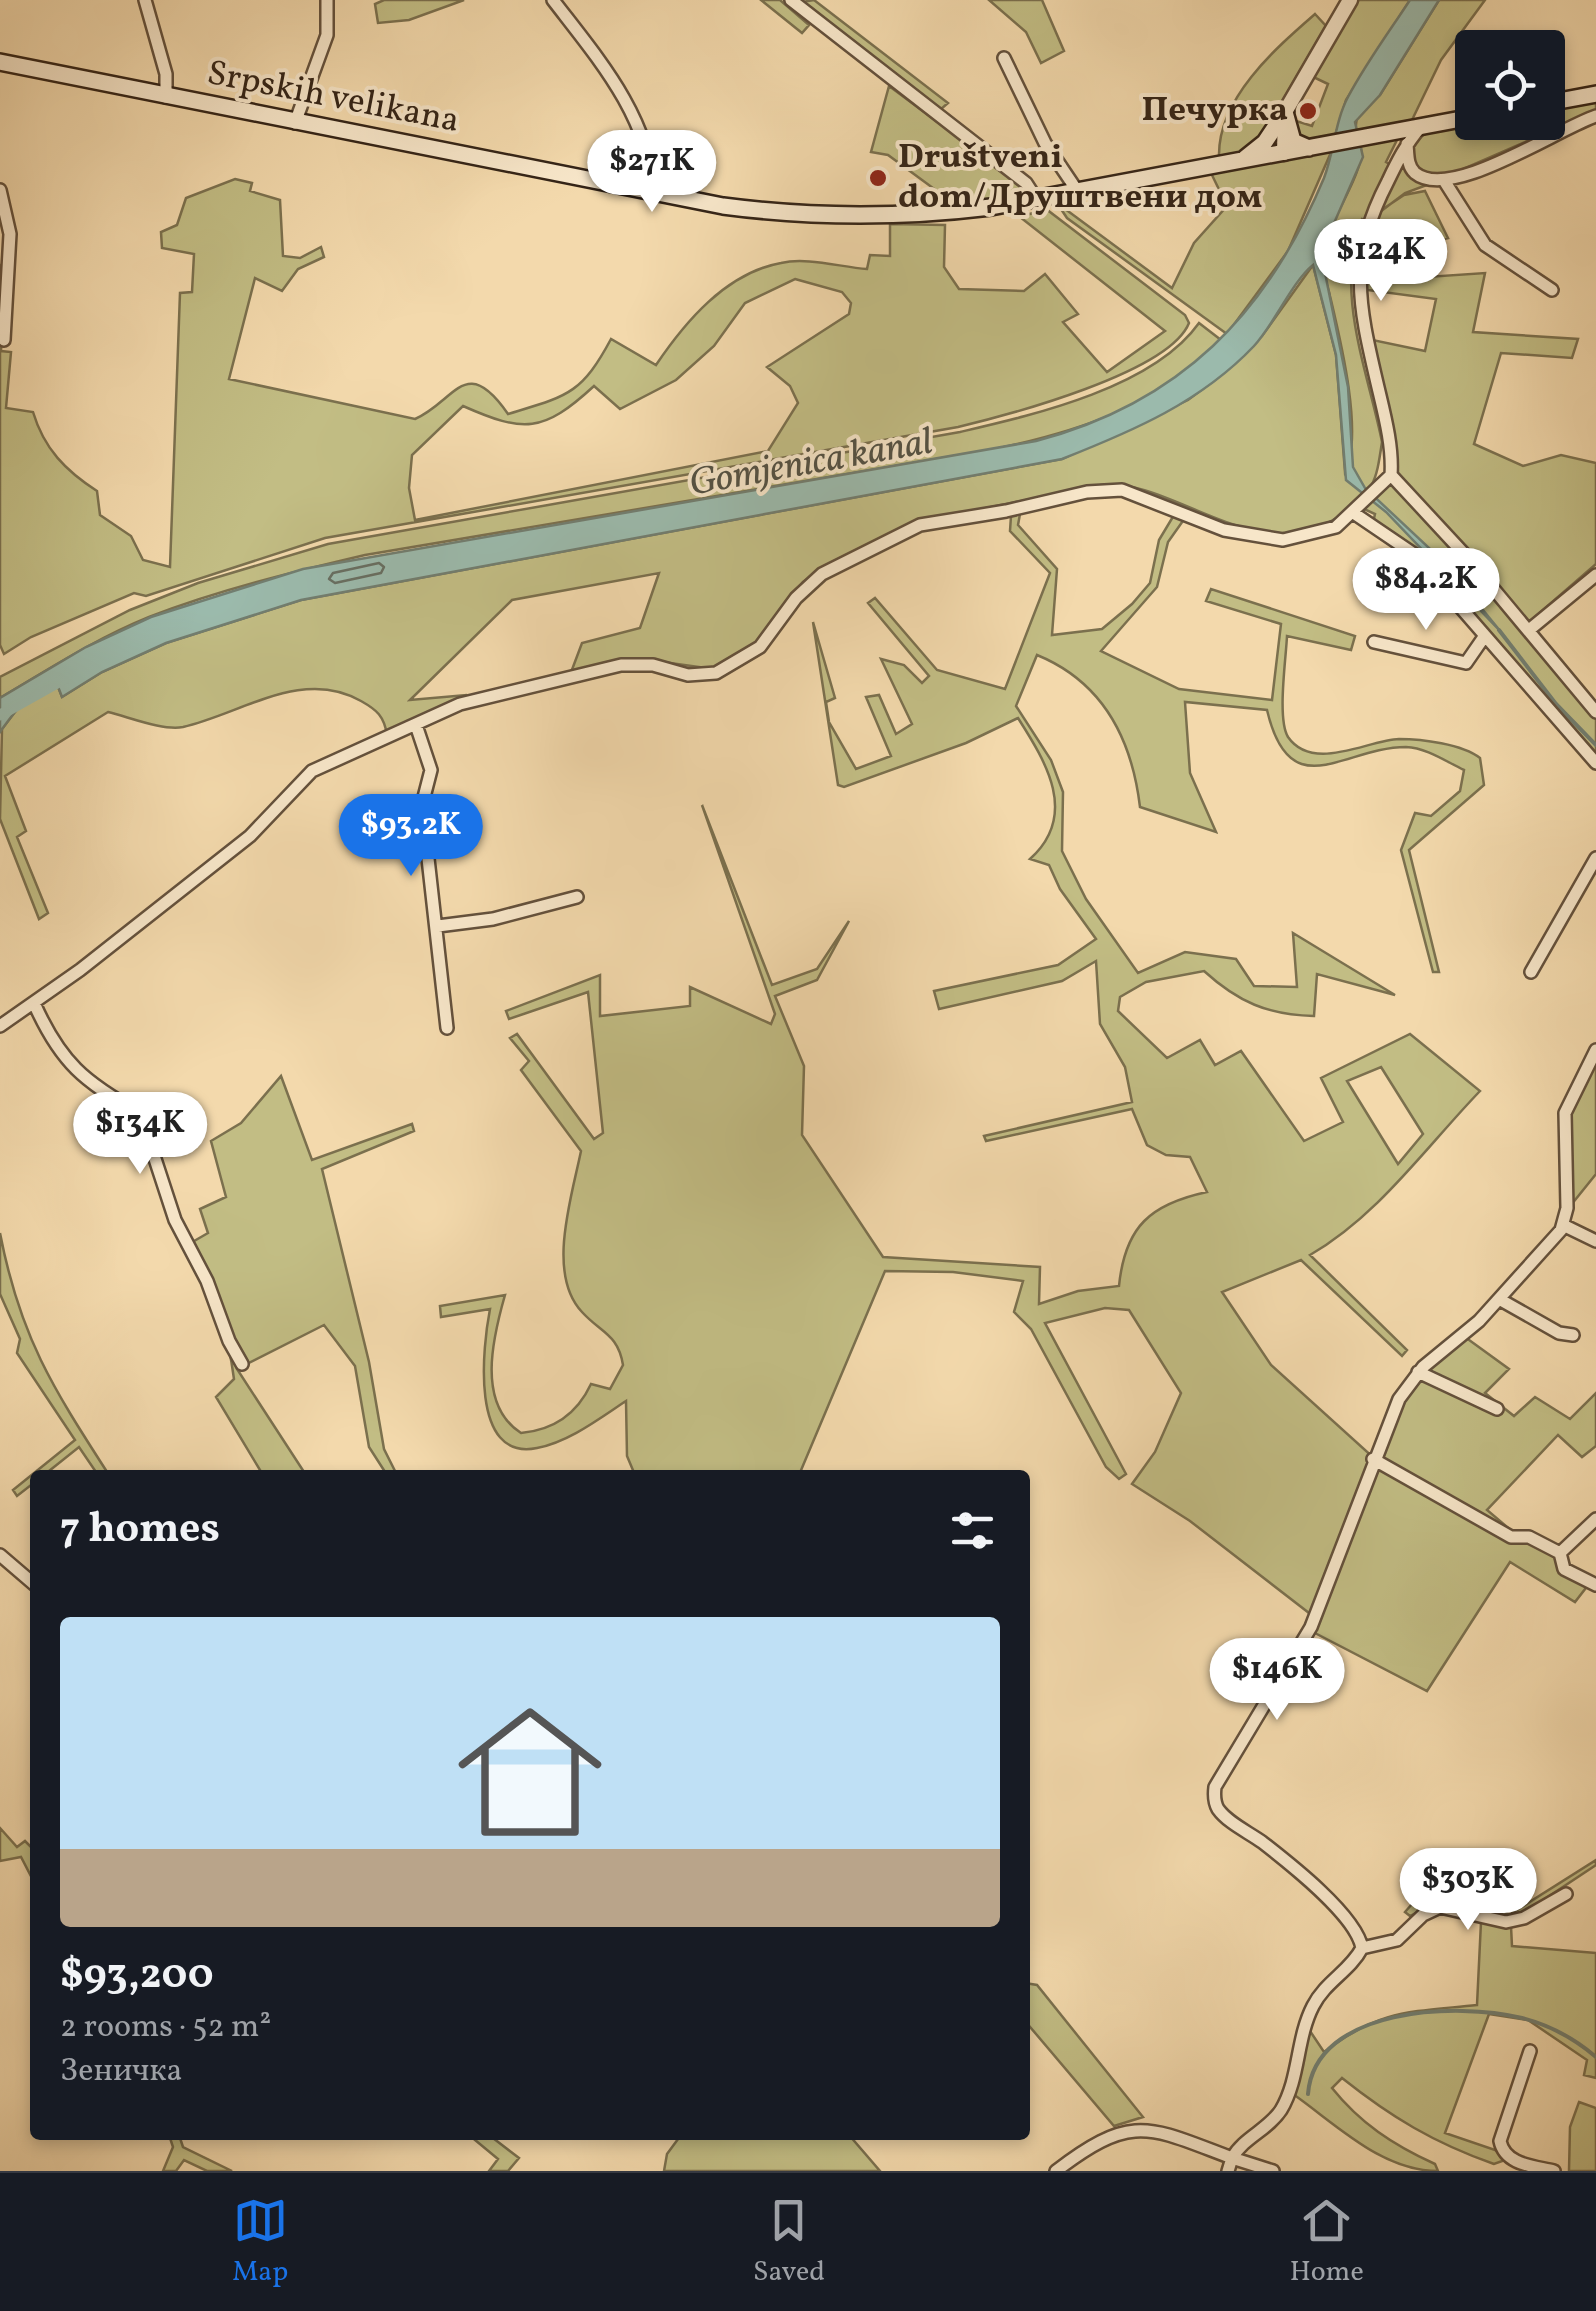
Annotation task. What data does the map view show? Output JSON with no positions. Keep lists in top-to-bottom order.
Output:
{
  "streets": {
    "main road": ["Srpskih velikana"]
  },
  "water": ["Gomjenica kanal"],
  "places": ["Печурка", "Društveni dom/Друштвени дом"],
  "page": {
    "price": [
      "$271K",
      "$124K",
      "$84.2K",
      "$93.2K",
      "$134K",
      "$146K",
      "$303K"
    ],
    "heading": "7 homes",
    "list": [
      {
        "name": "$93,200",
        "note": "2 rooms · 52 m² · Зеничка"
      }
    ],
    "tabs": ["Map", "Saved", "Home"]
  }
}
